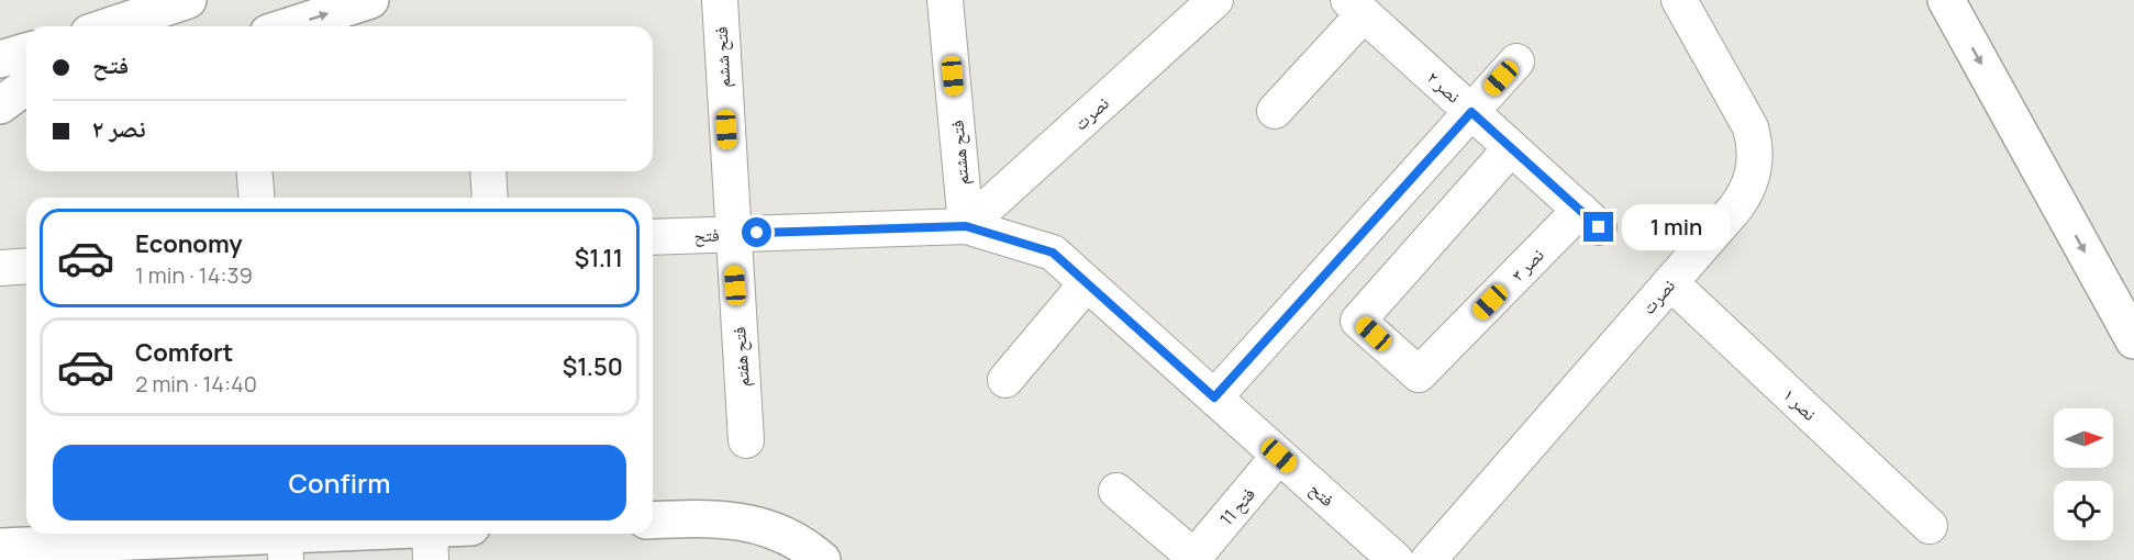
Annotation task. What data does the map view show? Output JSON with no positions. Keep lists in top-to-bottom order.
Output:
{
  "streets": {
    "street": [
      "فتح ششم",
      "نصر ۲",
      "نصرت",
      "فتح هشتم",
      "فتح",
      "نصر ۳",
      "فتح هفتم",
      "۱ نصر",
      "فتح 11"
    ]
  },
  "crossings": [
    ["فتح ششم", "فتح"],
    ["فتح ششم", "فتح هفتم"],
    ["نصر ۲", "نصر ۳"],
    ["نصرت", "فتح هشتم"],
    ["نصرت", "فتح"],
    ["نصرت", "۱ نصر"],
    ["فتح هشتم", "فتح"],
    ["فتح", "فتح هفتم"],
    ["فتح", "فتح 11"]
  ],
  "north": "right",
  "page": {
    "banner": ["فتح", "نصر ۲"],
    "bubble": "1 min",
    "list": [
      {
        "name": "Economy",
        "note": "1 min · 14:39",
        "value": "$1.11"
      },
      {
        "name": "Comfort",
        "note": "2 min · 14:40",
        "value": "$1.50"
      }
    ],
    "buttons": "Confirm"
  }
}
